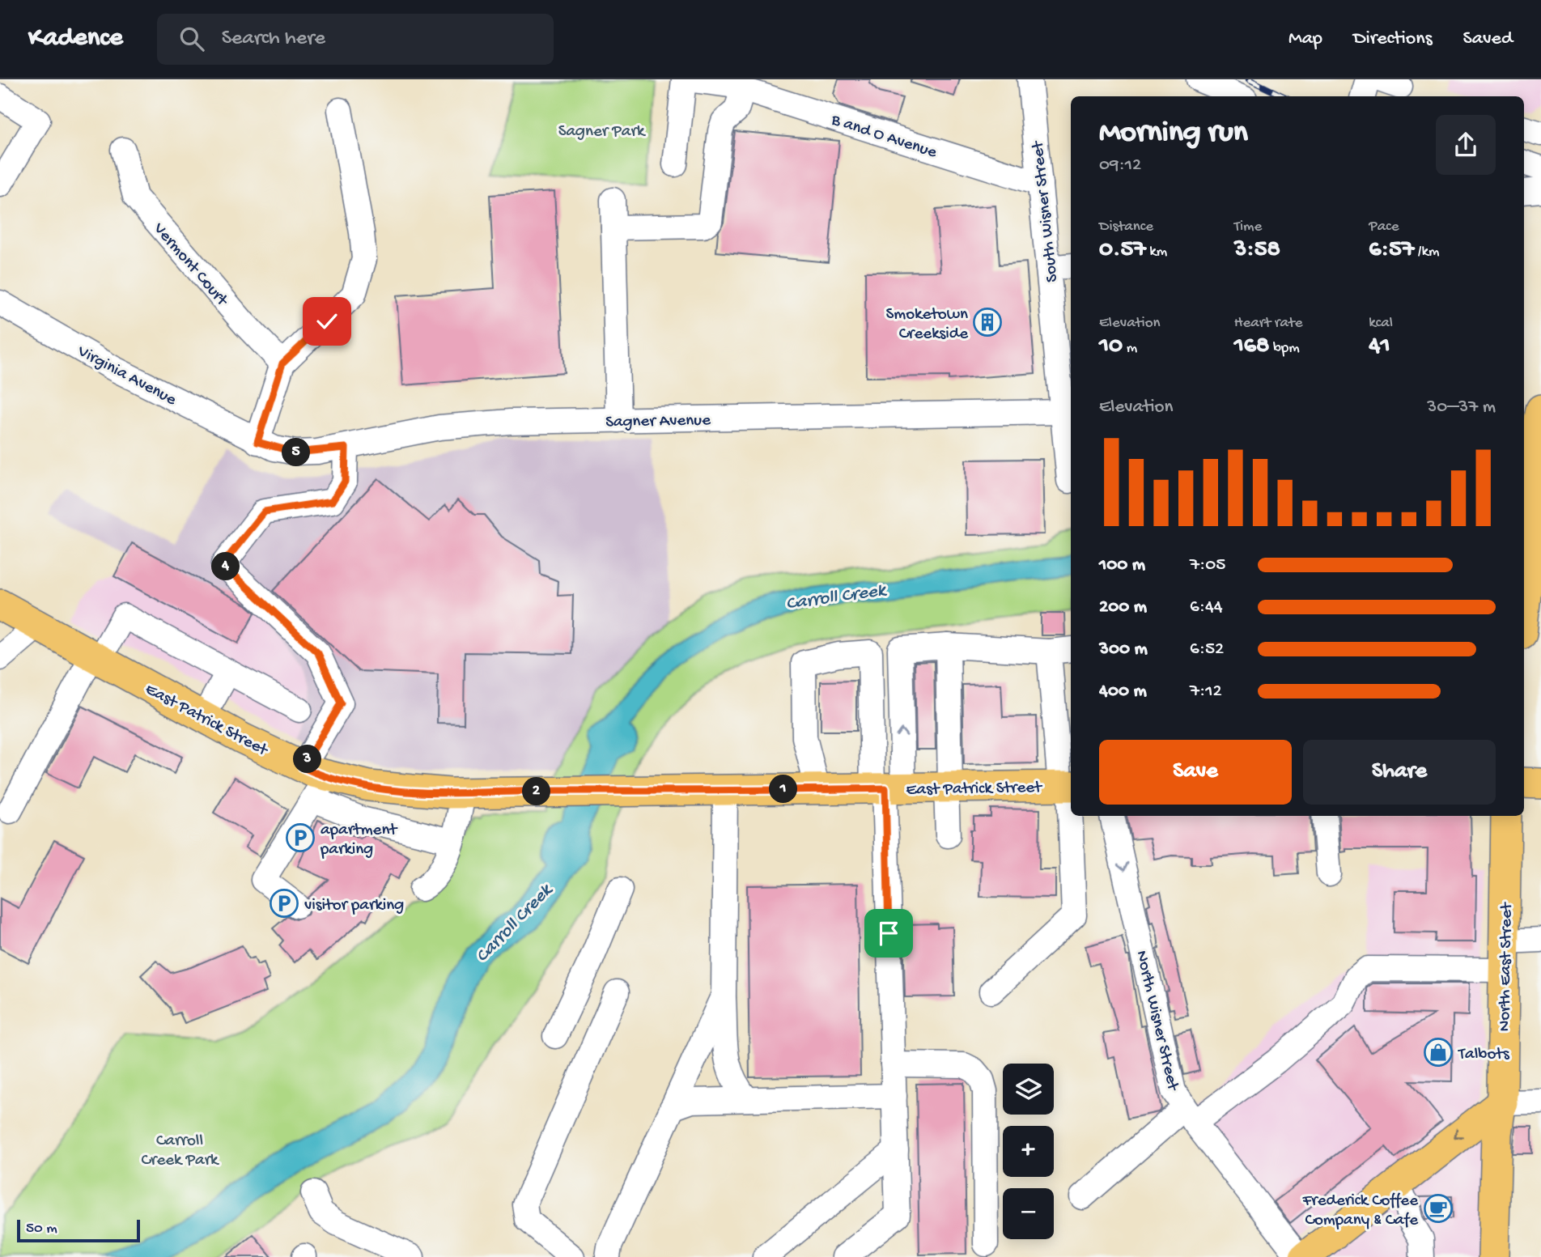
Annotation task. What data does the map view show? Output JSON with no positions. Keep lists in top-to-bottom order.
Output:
{
  "streets": {
    "main road": ["East Patrick Street", "North East Street"],
    "street": [
      "B and O Avenue",
      "South Wisner Street",
      "Vermont Court",
      "Virginia Avenue",
      "Sagner Avenue",
      "North Wisner Street"
    ]
  },
  "crossings": [
    ["B and O Avenue", "South Wisner Street"],
    ["South Wisner Street", "Sagner Avenue"],
    ["Virginia Avenue", "Sagner Avenue"]
  ],
  "one_way": ["North Wisner Street"],
  "water": ["Carroll Creek"],
  "parks": ["Sagner Park", "Carroll Creek Park"],
  "places": {
    "building": ["Smoketown Creekside"],
    "parking": ["apartment parking", "visitor parking"],
    "shop": ["Talbots"],
    "cafe": ["Frederick Coffee Company & Cafe"]
  },
  "scale_bar": "50 m",
  "page": {
    "header": "Kadence",
    "search": "Search here",
    "nav": ["Map", "Directions", "Saved"],
    "heading": ["Morning run", "09:12"],
    "stats": [
      ["Distance", "0.57 km"],
      ["Time", "3:58"],
      ["Pace", "6:57 /km"],
      ["Elevation", "10 m"],
      ["Heart rate", "168 bpm"],
      ["kcal", "41"]
    ],
    "chart": ["Elevation", "30–37 m"],
    "pins": [
      "5",
      "4",
      "3",
      "1",
      "2"
    ],
    "list": [
      {
        "name": "100 m",
        "note": "7:05"
      },
      {
        "name": "200 m",
        "note": "6:44"
      },
      {
        "name": "300 m",
        "note": "6:52"
      },
      {
        "name": "400 m",
        "note": "7:12"
      }
    ],
    "buttons": ["Save", "Share"],
    "map_buttons": ["+", "−"],
    "scale": "50 m"
  }
}
